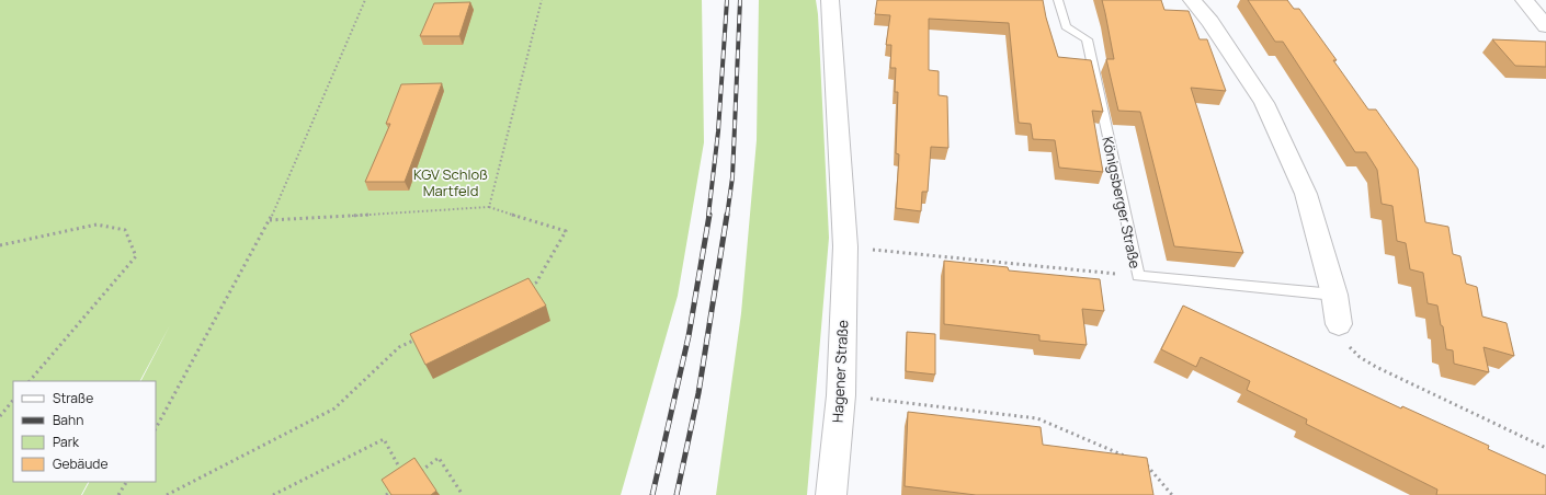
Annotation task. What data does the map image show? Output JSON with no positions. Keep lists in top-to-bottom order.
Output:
{
  "streets": {
    "street": ["Hagener Straße"],
    "lane": ["Königsberger Straße"]
  },
  "parks": ["KGV Schloß Martfeld"],
  "legend": [
    "Straße",
    "Bahn",
    "Park",
    "Gebäude"
  ]
}
